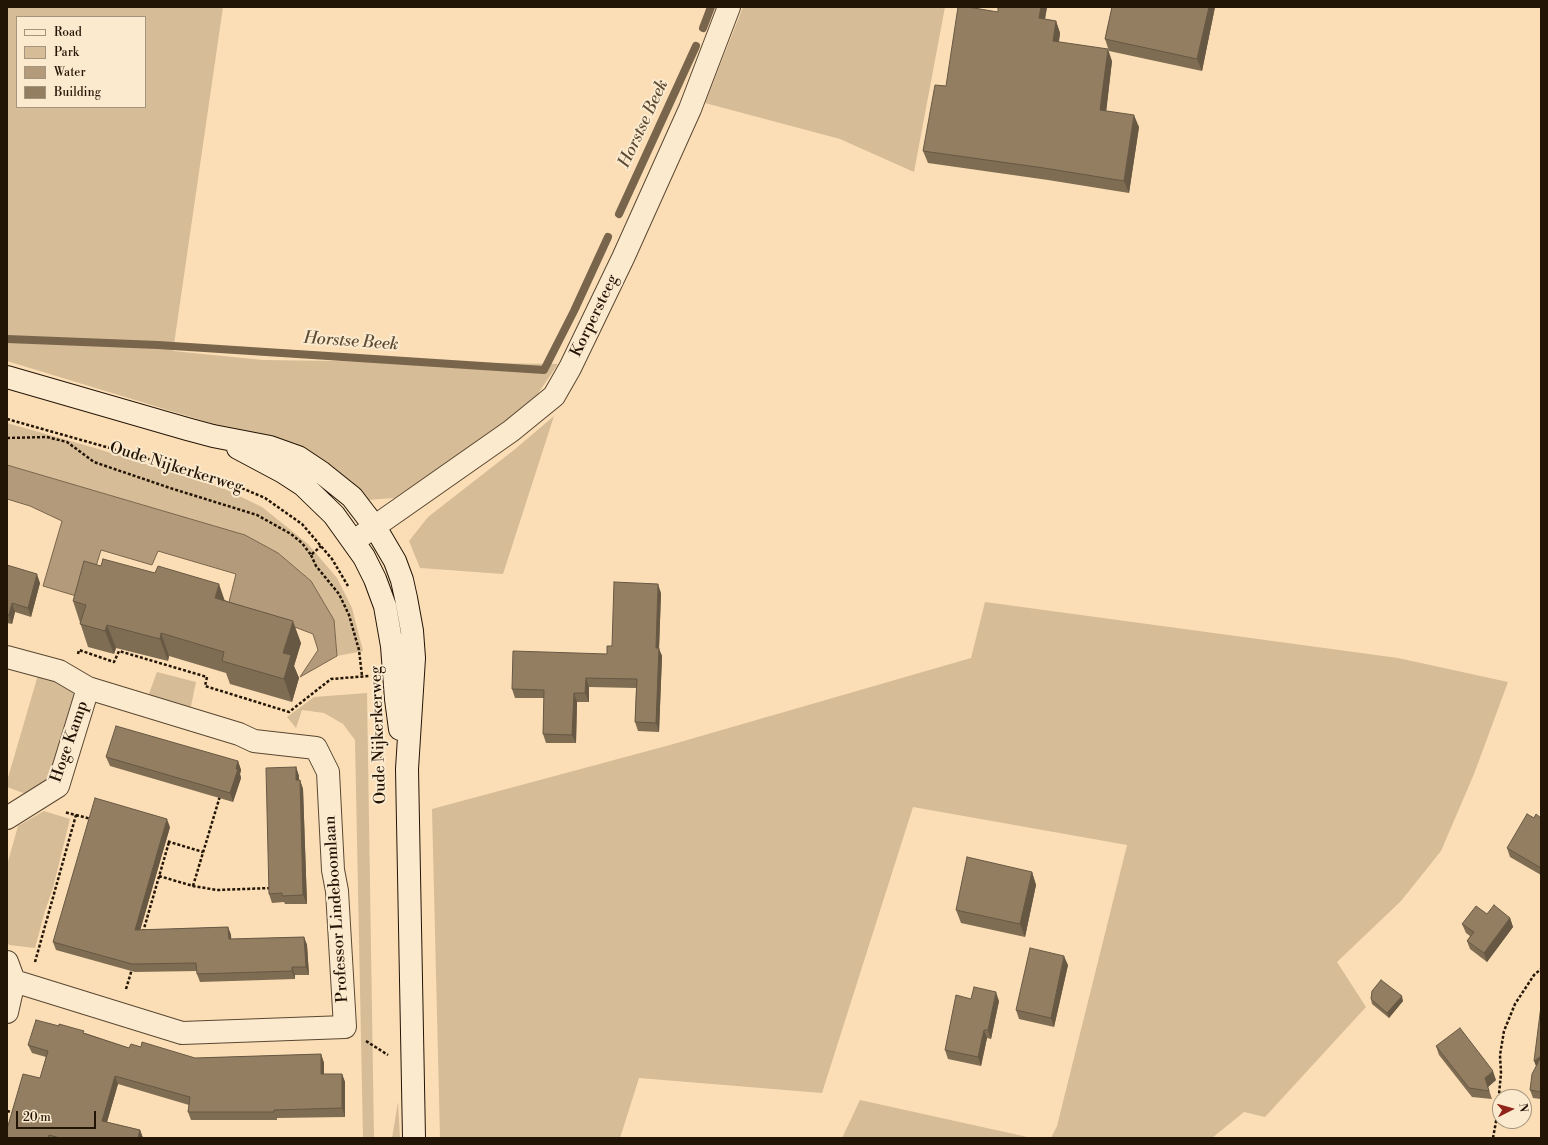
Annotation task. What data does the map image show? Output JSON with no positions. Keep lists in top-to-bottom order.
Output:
{
  "streets": {
    "street": [
      "Korpersteeg",
      "Oude Nijkerkerweg",
      "Hoge Kamp",
      "Professor Lindeboomlaan"
    ]
  },
  "crossings": [
    ["Korpersteeg", "Oude Nijkerkerweg"],
    ["Hoge Kamp", "Professor Lindeboomlaan"]
  ],
  "water": ["Horstse Beek"],
  "legend": [
    "Road",
    "Park",
    "Water",
    "Building"
  ],
  "scale_bar": "20 m",
  "north": "right"
}
